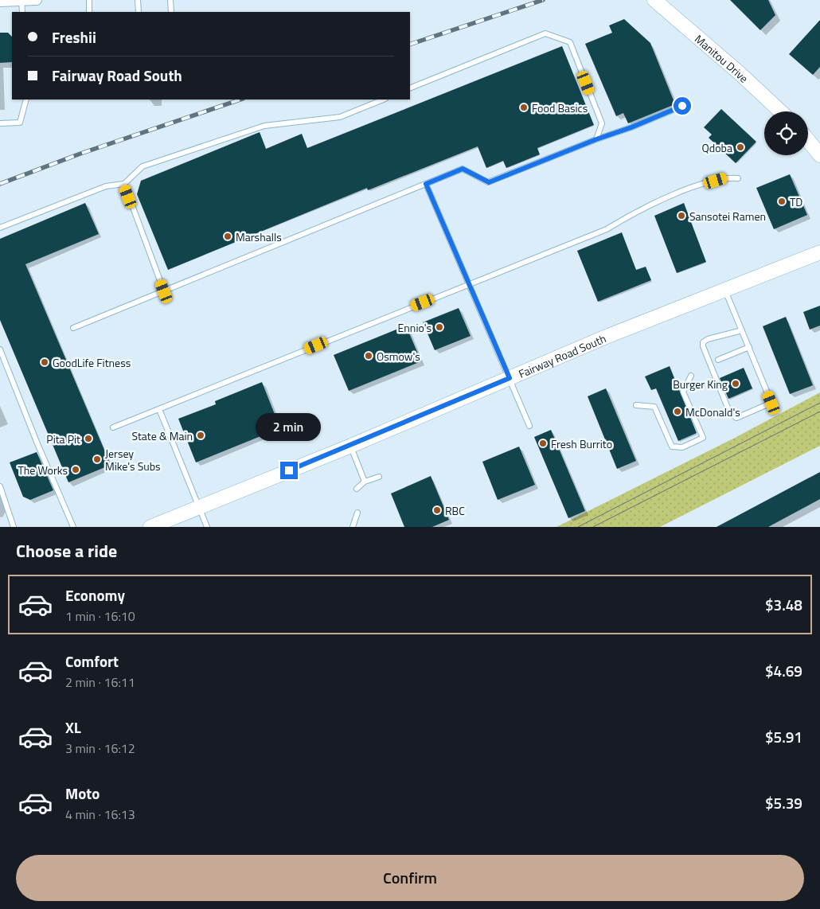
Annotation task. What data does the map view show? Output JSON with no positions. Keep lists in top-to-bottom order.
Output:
{
  "streets": {
    "main road": ["Manitou Drive", "Fairway Road South"]
  },
  "places": [
    "Food Basics",
    "Qdoba",
    "TD",
    "Sansotei Ramen",
    "Marshalls",
    "Ennio's",
    "Osmow's",
    "GoodLife Fitness",
    "Burger King",
    "McDonald's",
    "State & Main",
    "Pita Pit",
    "Fresh Burrito",
    "Jersey Mike's Subs",
    "The Works",
    "RBC"
  ],
  "page": {
    "banner": ["Freshii", "Fairway Road South"],
    "bubble": "2 min",
    "heading": "Choose a ride",
    "list": [
      {
        "name": "Economy",
        "note": "1 min · 16:10",
        "value": "$3.48"
      },
      {
        "name": "Comfort",
        "note": "2 min · 16:11",
        "value": "$4.69"
      },
      {
        "name": "XL",
        "note": "3 min · 16:12",
        "value": "$5.91"
      },
      {
        "name": "Moto",
        "note": "4 min · 16:13",
        "value": "$5.39"
      }
    ],
    "buttons": "Confirm"
  }
}
